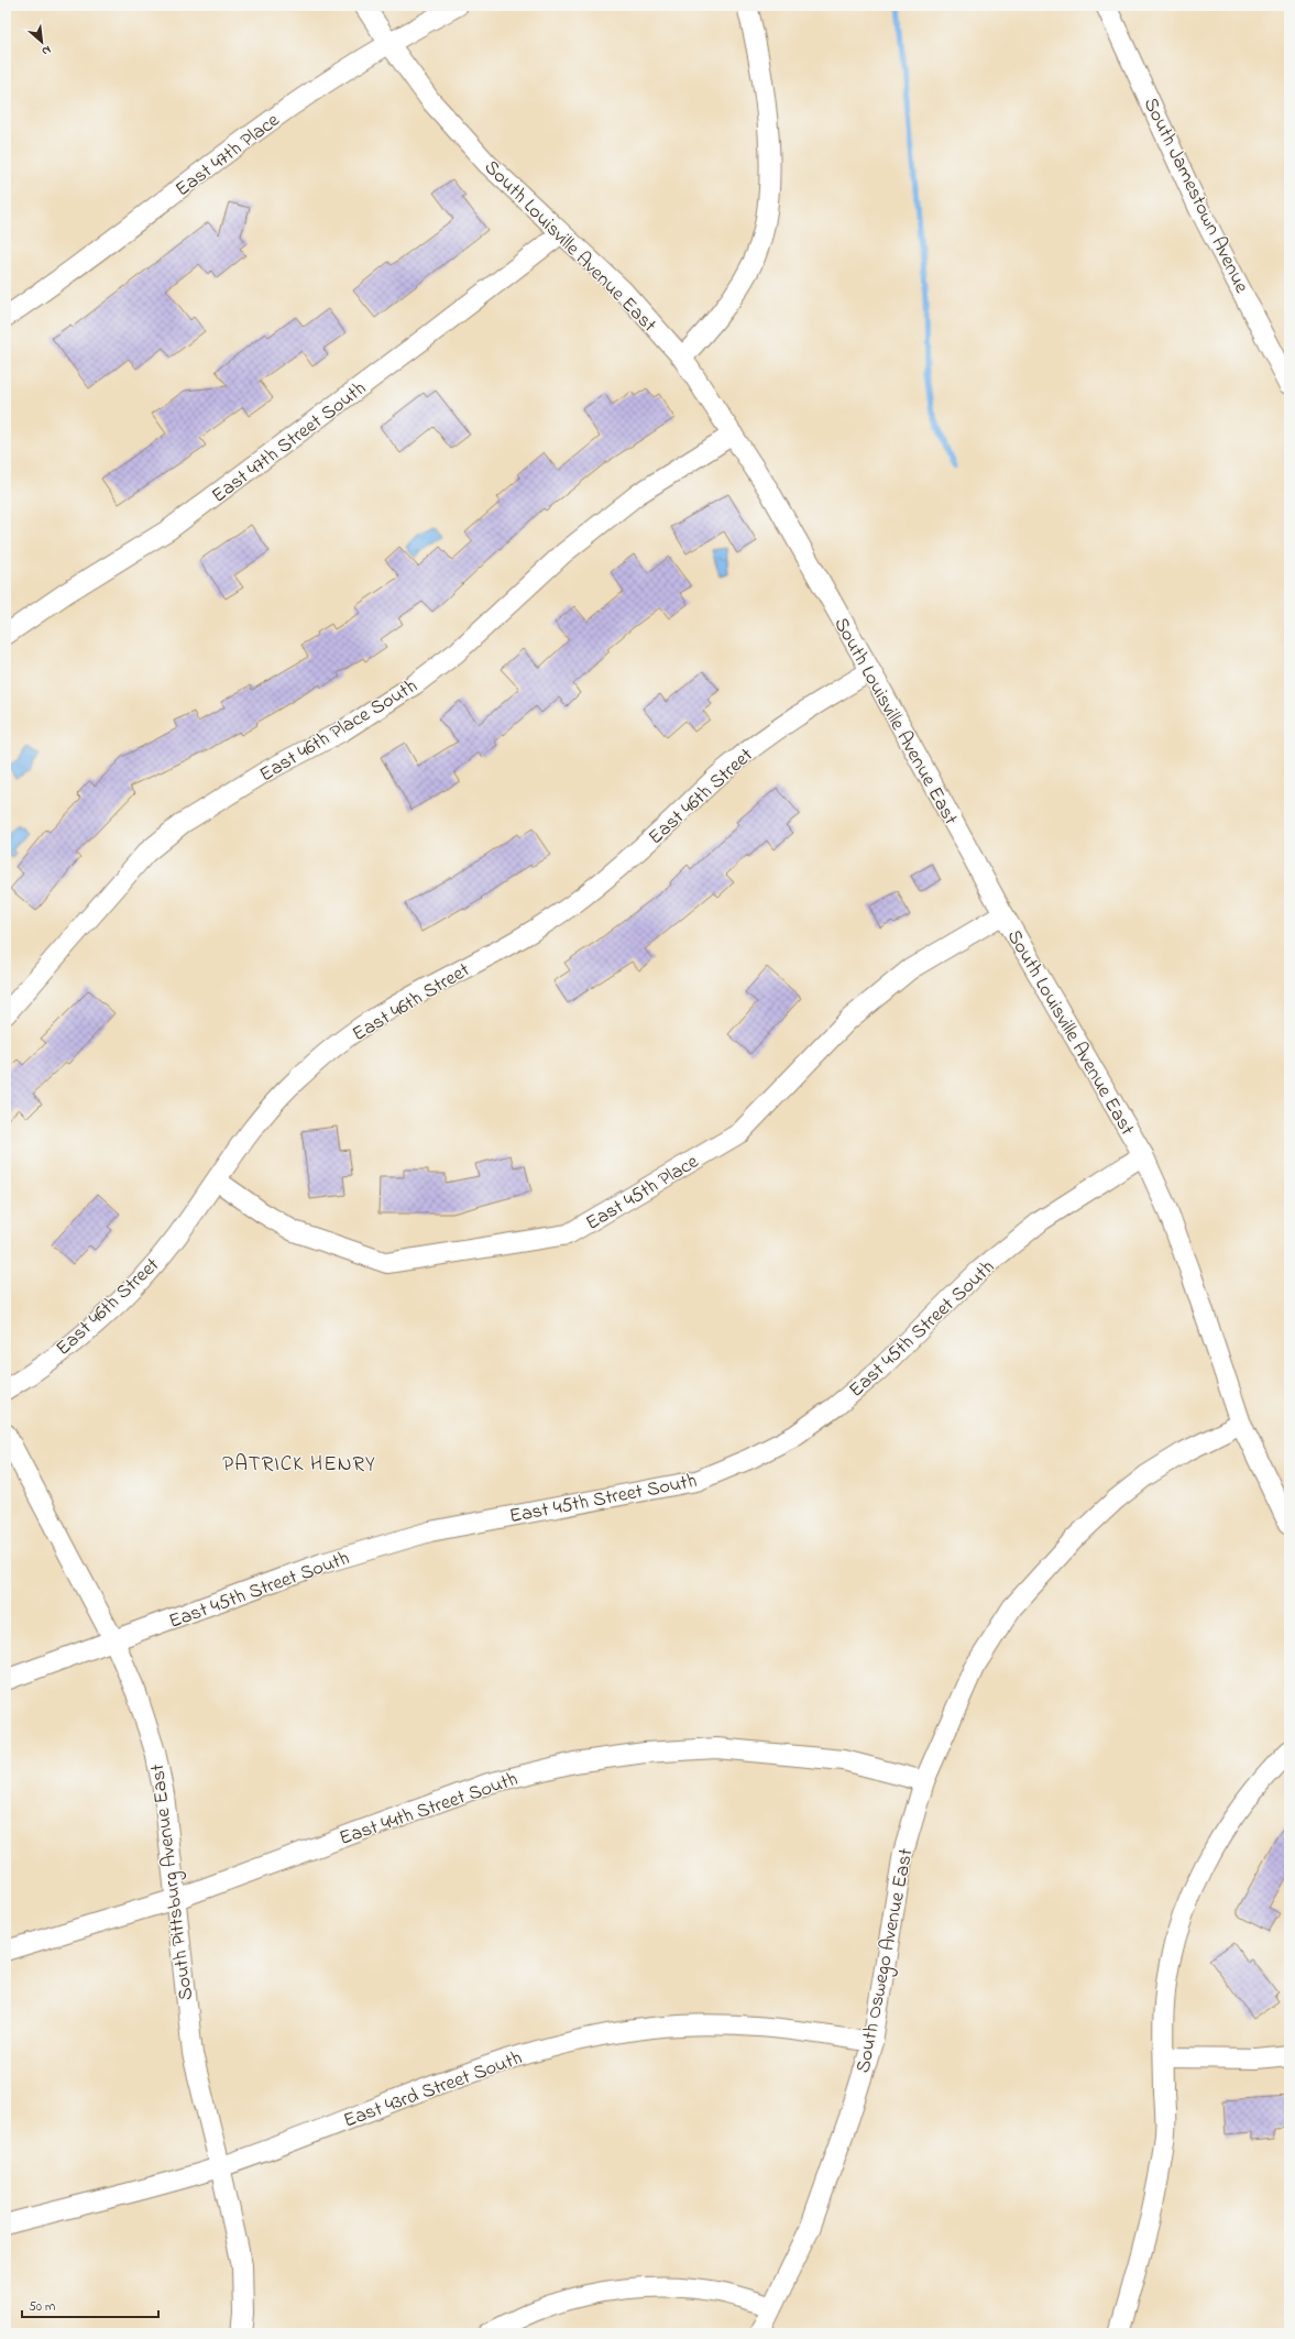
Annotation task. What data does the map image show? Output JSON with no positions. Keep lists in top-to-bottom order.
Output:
{
  "streets": {
    "street": [
      "East 47th Place",
      "South Jamestown Avenue",
      "South Louisville Avenue East",
      "East 47th Street South",
      "East 46th Place South",
      "East 46th Street",
      "East 45th Place",
      "East 45th Street South",
      "East 44th Street South",
      "South Pittsburg Avenue East",
      "South Oswego Avenue East",
      "East 43rd Street South"
    ]
  },
  "crossings": [
    ["East 47th Place", "South Louisville Avenue East"],
    ["South Louisville Avenue East", "East 47th Street South"],
    ["South Louisville Avenue East", "East 46th Place South"],
    ["South Louisville Avenue East", "East 46th Street"],
    ["South Louisville Avenue East", "East 45th Place"],
    ["South Louisville Avenue East", "East 45th Street South"],
    ["East 46th Street", "East 45th Place"],
    ["East 45th Street South", "South Pittsburg Avenue East"],
    ["East 44th Street South", "South Pittsburg Avenue East"],
    ["East 44th Street South", "South Oswego Avenue East"],
    ["South Pittsburg Avenue East", "East 43rd Street South"],
    ["South Oswego Avenue East", "East 43rd Street South"]
  ],
  "districts": ["PATRICK HENRY"],
  "scale_bar": "50 m",
  "north": "bottom right"
}
